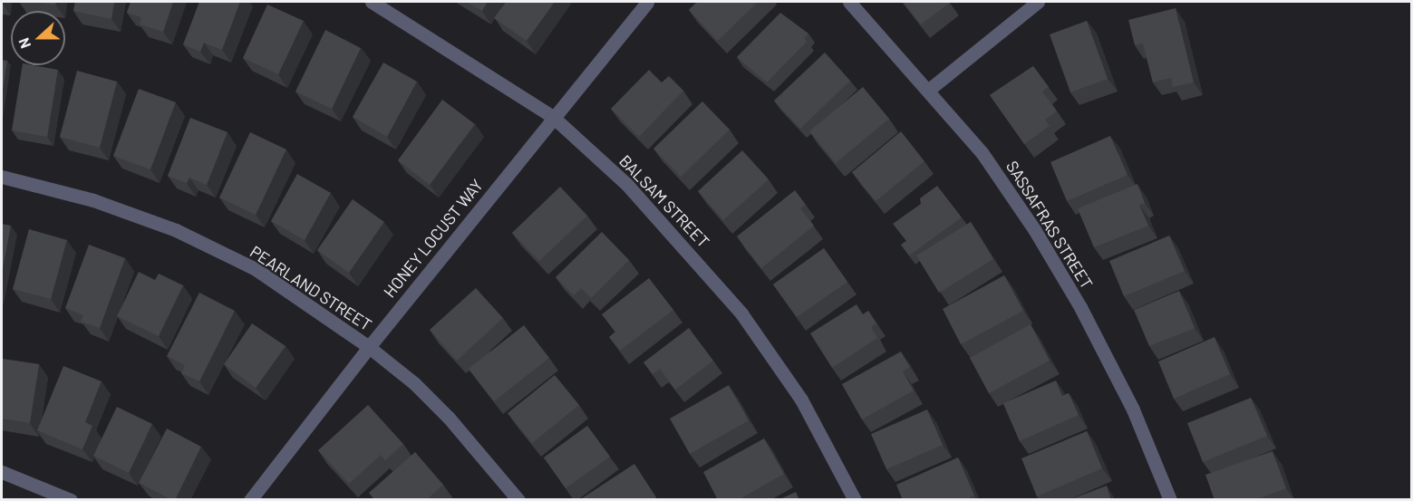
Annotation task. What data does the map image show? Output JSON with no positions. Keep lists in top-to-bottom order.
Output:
{
  "streets": {
    "street": [
      "BALSAM STREET",
      "SASSAFRAS STREET",
      "HONEY LOCUST WAY",
      "PEARLAND STREET"
    ]
  },
  "crossings": [
    ["BALSAM STREET", "HONEY LOCUST WAY"],
    ["HONEY LOCUST WAY", "PEARLAND STREET"]
  ],
  "north": "left"
}
